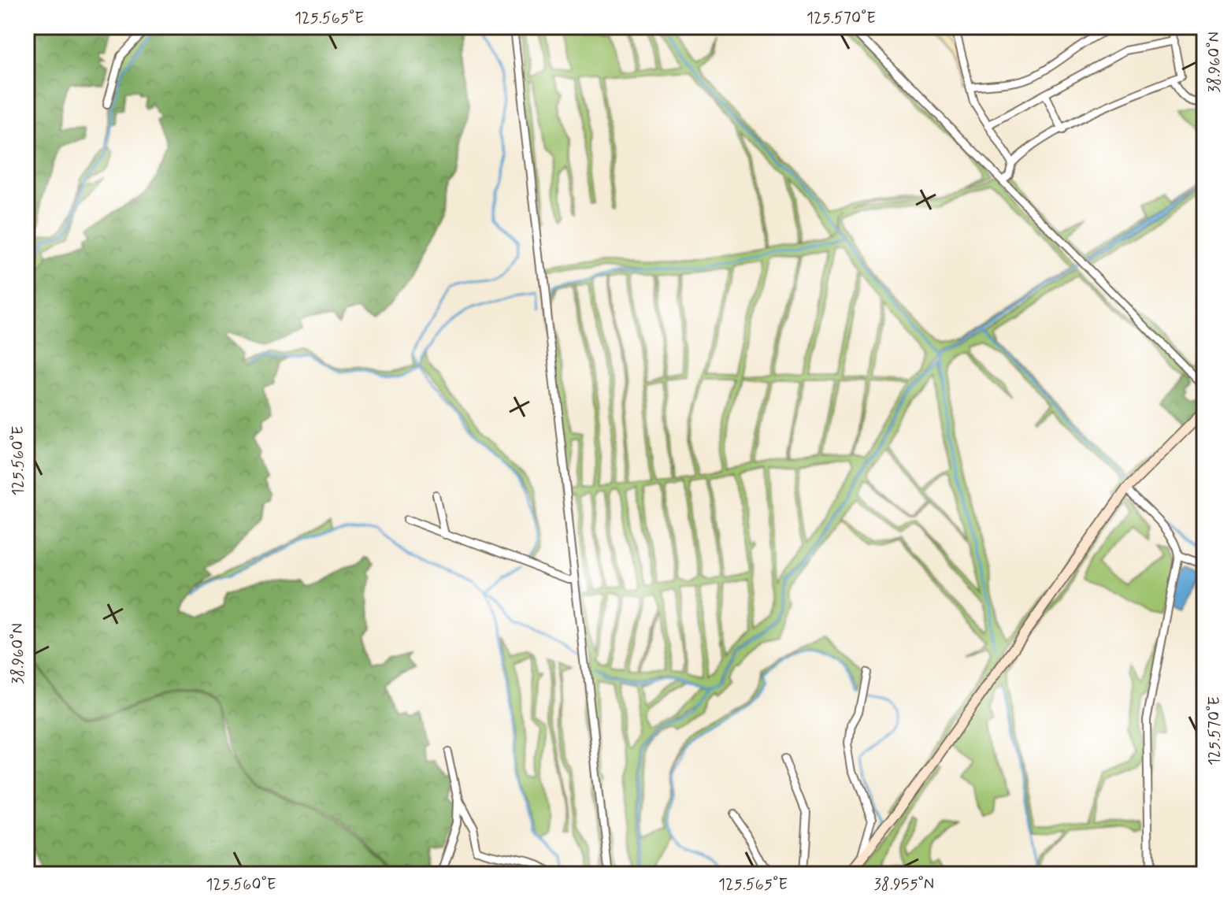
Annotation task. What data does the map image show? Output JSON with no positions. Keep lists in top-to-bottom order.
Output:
{
  "coordinates": [
    "125.565°E",
    "125.570°E",
    "38.960°N",
    "125.560°E",
    "38.955°N"
  ]
}
